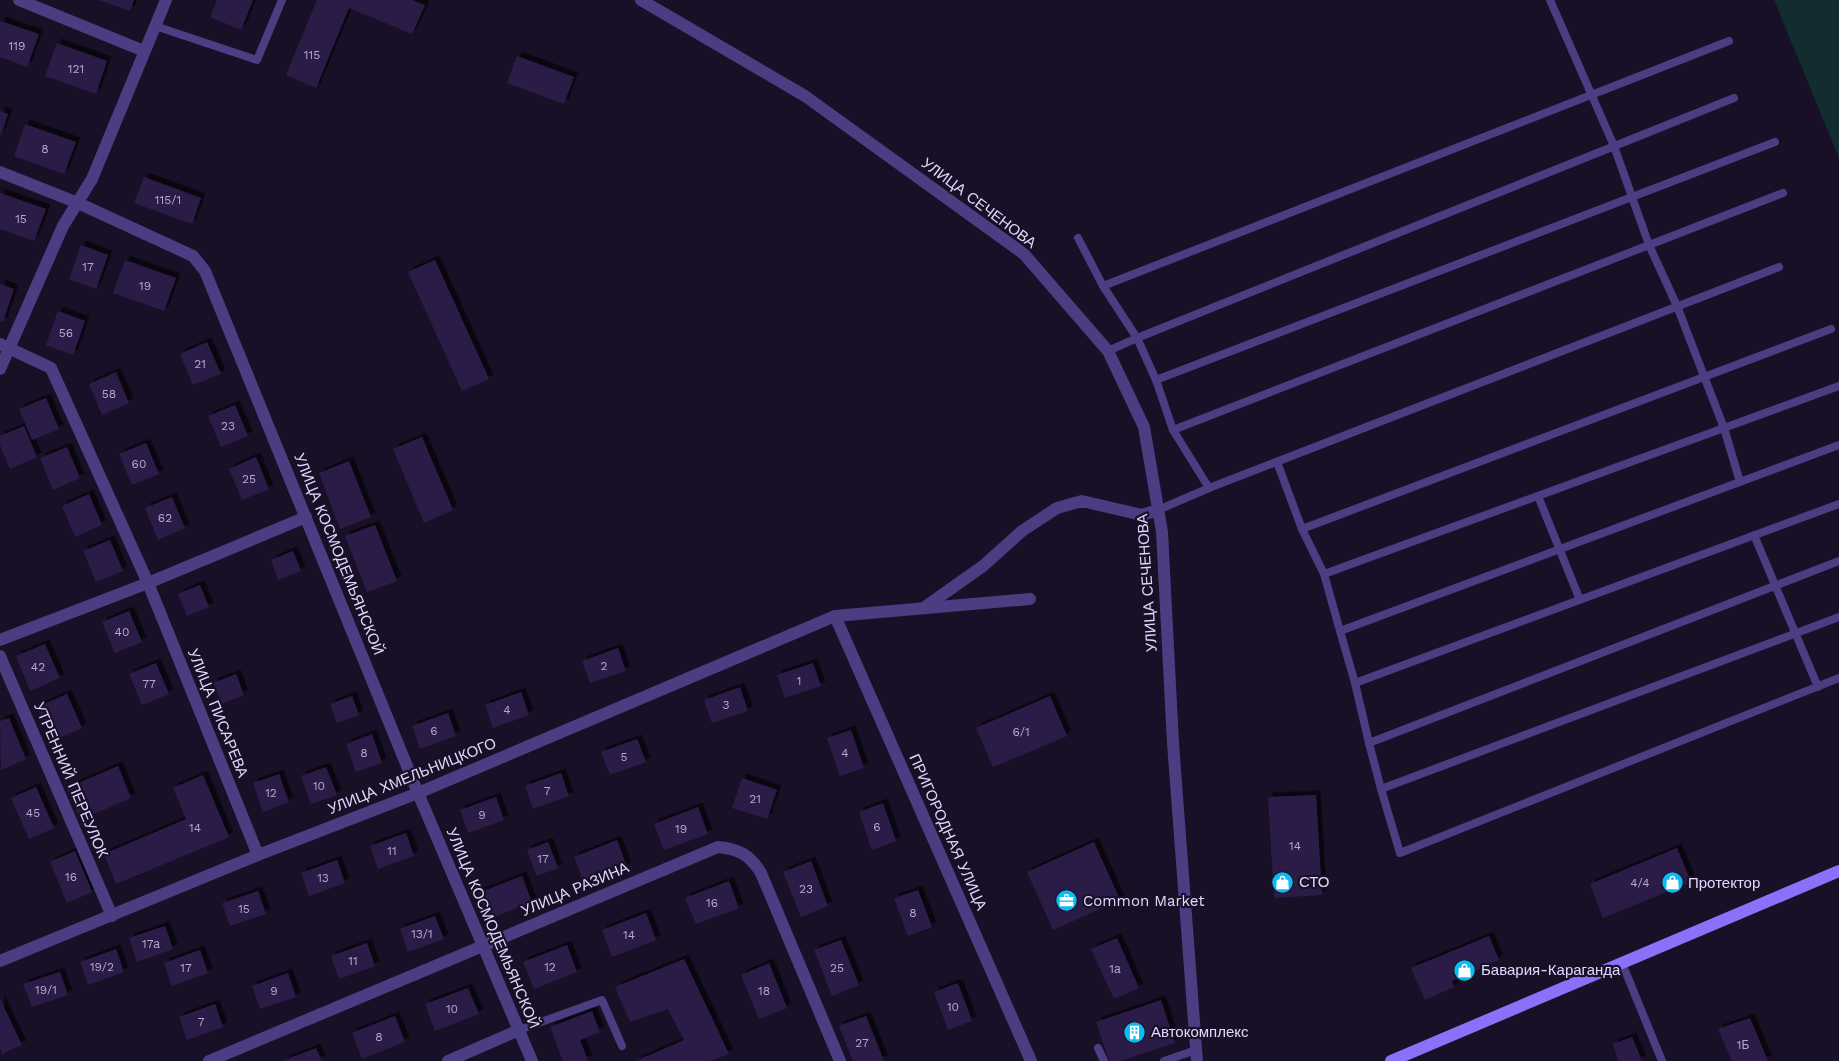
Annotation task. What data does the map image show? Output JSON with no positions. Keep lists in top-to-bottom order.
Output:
{
  "streets": {
    "street": [
      "УЛИЦА СЕЧЕНОВА",
      "УЛИЦА КОСМОДЕМЬЯНСКОЙ",
      "УЛИЦА ПИСАРЕВА",
      "УЛИЦА ХМЕЛЬНИЦКОГО",
      "УТРЕННИЙ ПЕРЕУЛОК",
      "ПРИГОРОДНАЯ УЛИЦА",
      "УЛИЦА РАЗИНА"
    ]
  },
  "crossings": [
    ["УЛИЦА КОСМОДЕМЬЯНСКОЙ", "УЛИЦА ХМЕЛЬНИЦКОГО"],
    ["УЛИЦА КОСМОДЕМЬЯНСКОЙ", "УЛИЦА РАЗИНА"],
    ["УЛИЦА ПИСАРЕВА", "УЛИЦА ХМЕЛЬНИЦКОГО"],
    ["УЛИЦА ХМЕЛЬНИЦКОГО", "УТРЕННИЙ ПЕРЕУЛОК"],
    ["УЛИЦА ХМЕЛЬНИЦКОГО", "ПРИГОРОДНАЯ УЛИЦА"]
  ],
  "places": {
    "shop": ["СТО", "Протектор", "Бавария-Караганда"],
    "office": ["Common Market"],
    "building": ["Автокомплекс"]
  },
  "house_numbers": [
    "119",
    "115",
    "121",
    "8",
    "115/1",
    "15",
    "17",
    "19",
    "56",
    "21",
    "58",
    "23",
    "60",
    "25",
    "62",
    "40",
    "2",
    "42",
    "1",
    "77",
    "3",
    "4",
    "6",
    "6/1",
    "8",
    "4",
    "5",
    "10",
    "7",
    "12",
    "21",
    "45",
    "9",
    "6",
    "14",
    "19",
    "14",
    "11",
    "17",
    "16",
    "13",
    "4/4",
    "23",
    "16",
    "15",
    "8",
    "13/1",
    "14",
    "17а",
    "11",
    "19/2",
    "12",
    "17",
    "25",
    "1а",
    "19/1",
    "9",
    "18",
    "10",
    "10",
    "7",
    "8",
    "27",
    "1Б"
  ]
}
